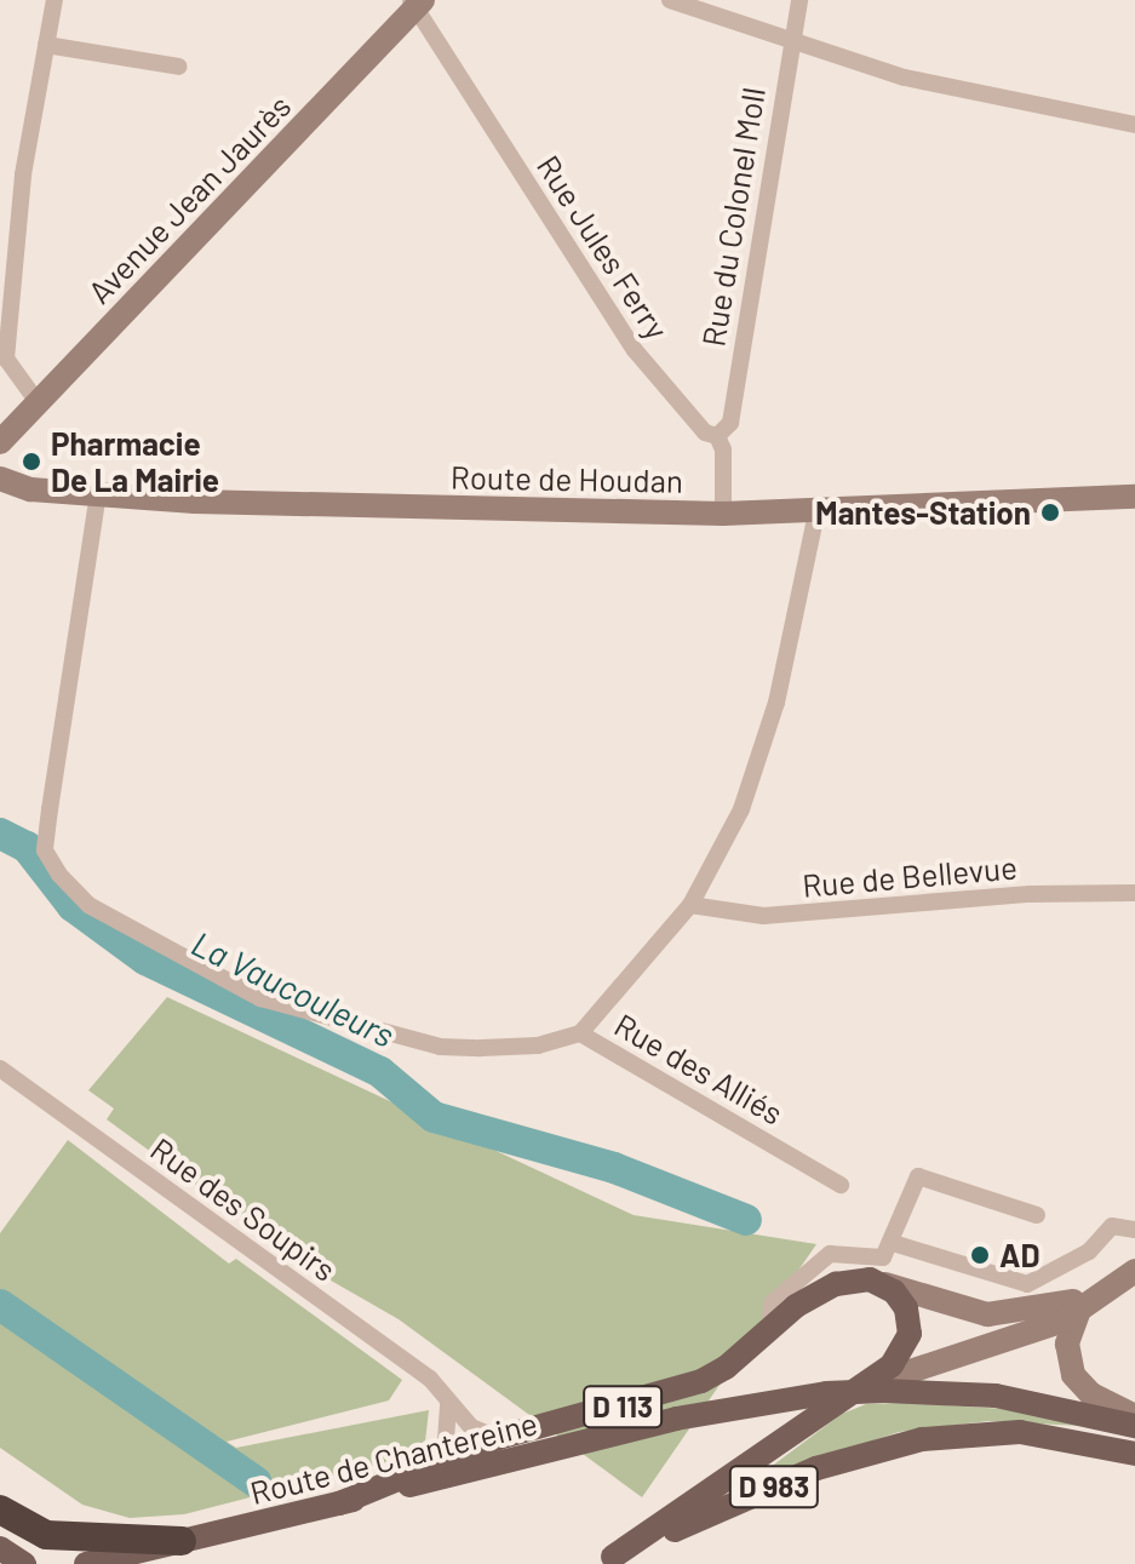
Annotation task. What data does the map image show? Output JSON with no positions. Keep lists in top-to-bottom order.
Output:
{
  "streets": {
    "main road": [
      "Avenue Jean Jaurès",
      "Route de Houdan",
      "D 113",
      "Route de Chantereine",
      "D 983"
    ],
    "street": [
      "Rue du Colonel Moll",
      "Rue Jules Ferry",
      "Rue de Bellevue",
      "Rue des Alliés",
      "Rue des Soupirs"
    ]
  },
  "crossings": [
    ["Avenue Jean Jaurès", "Rue Jules Ferry"],
    ["Rue du Colonel Moll", "Rue Jules Ferry"],
    ["Route de Houdan", "Rue des Alliés"],
    ["Rue de Bellevue", "Rue des Alliés"],
    ["Rue des Soupirs", "D 113"],
    ["D 113", "Route de Chantereine"]
  ],
  "water": ["La Vaucouleurs"],
  "places": ["Pharmacie De La Mairie", "Mantes-Station", "AD"]
}
